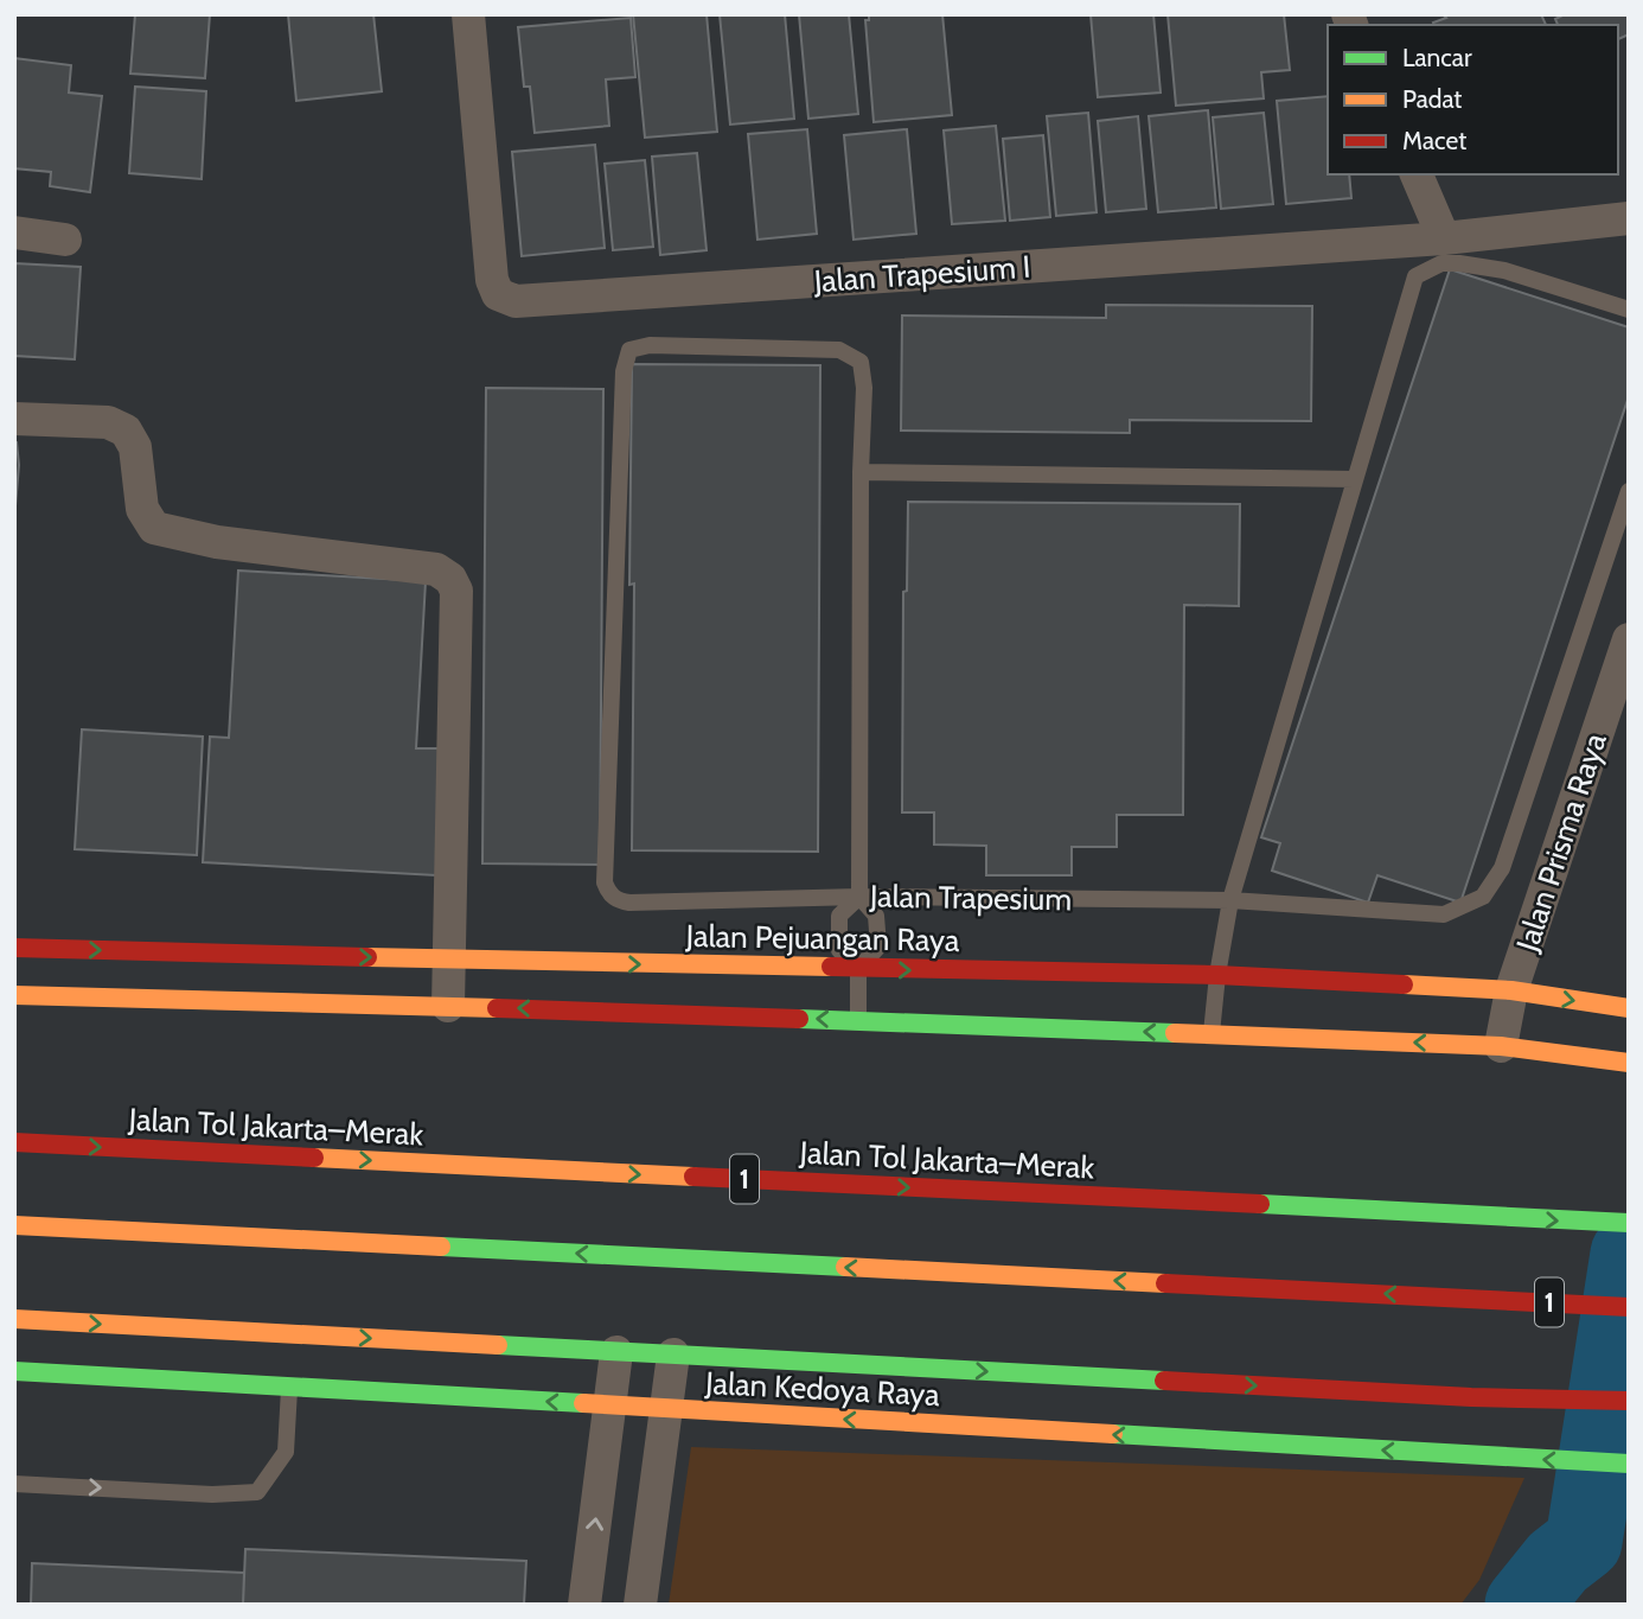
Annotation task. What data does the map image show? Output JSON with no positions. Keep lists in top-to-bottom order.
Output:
{
  "streets": {
    "main road": [
      "Jalan Pejuangan Raya",
      "Jalan Tol Jakarta–Merak",
      "1",
      "Jalan Kedoya Raya"
    ],
    "street": ["Jalan Trapesium I", "Jalan Prisma Raya"],
    "lane": ["Jalan Trapesium"]
  },
  "crossings": [
    ["Jalan Prisma Raya", "Jalan Pejuangan Raya"]
  ],
  "legend": ["Lancar", "Padat", "Macet"]
}
